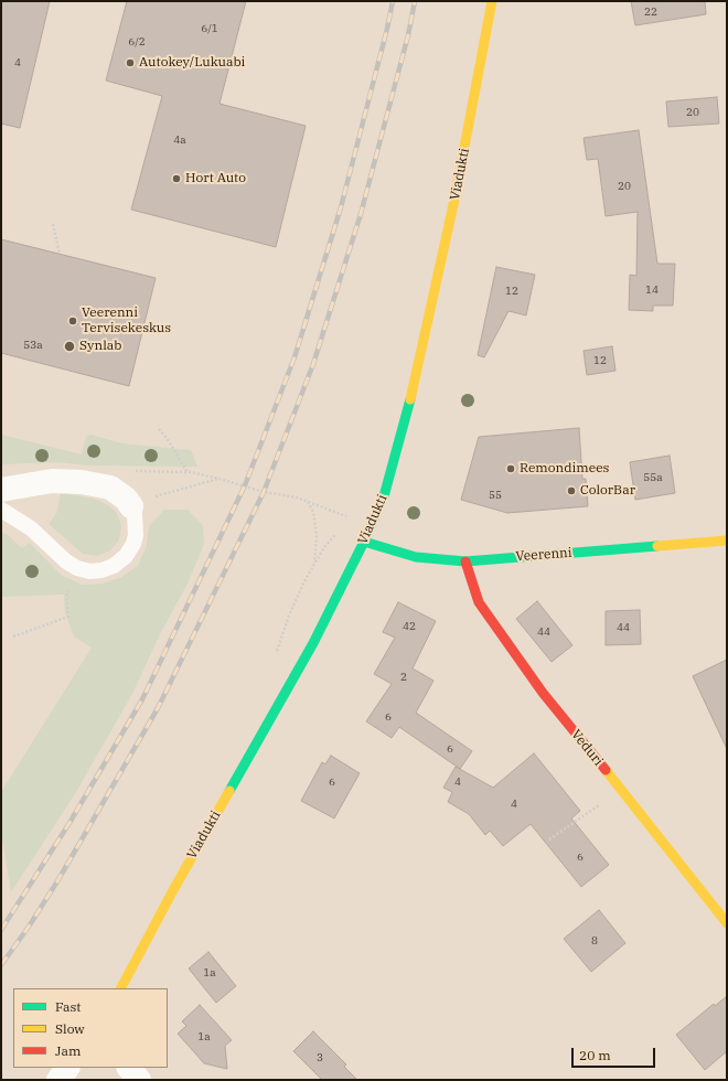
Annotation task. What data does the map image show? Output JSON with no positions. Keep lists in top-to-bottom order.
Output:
{
  "streets": {
    "street": ["Viadukti", "Veerenni", "Veduri"]
  },
  "crossings": [
    ["Viadukti", "Veerenni"],
    ["Veerenni", "Veduri"]
  ],
  "places": [
    "Autokey/Lukuabi",
    "Hort Auto",
    "Veerenni Tervisekeskus",
    "Synlab",
    "Remondimees",
    "ColorBar"
  ],
  "house_numbers": [
    "22",
    "6/1",
    "6/2",
    "4",
    "20",
    "4a",
    "20",
    "14",
    "12",
    "53a",
    "12",
    "55a",
    "55",
    "42",
    "44",
    "44",
    "2",
    "6",
    "6",
    "6",
    "4",
    "4",
    "6",
    "8",
    "1a",
    "1a",
    "3"
  ],
  "legend": ["Fast", "Slow", "Jam"],
  "scale_bar": "20 m"
}
